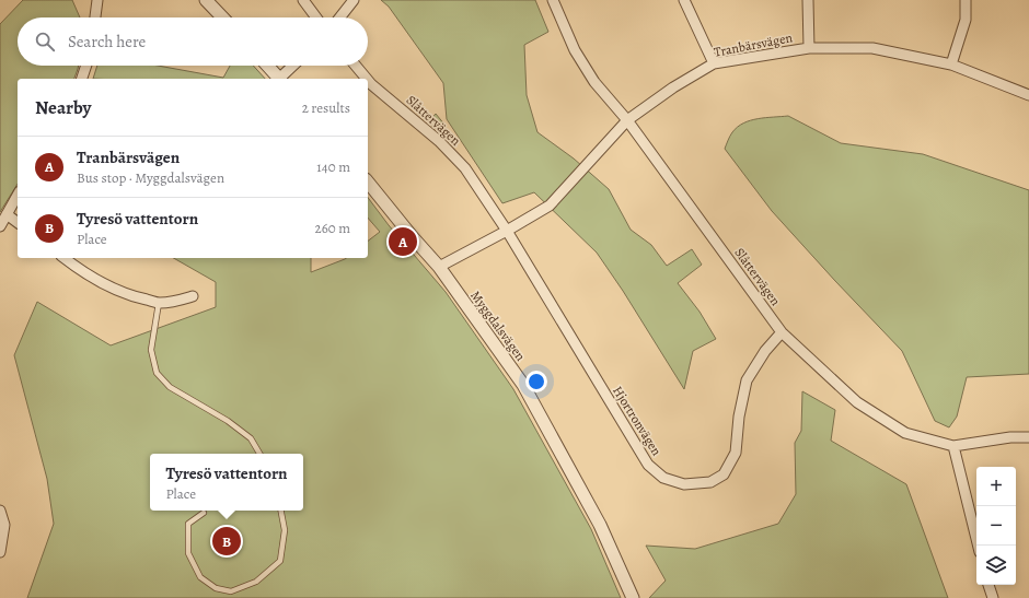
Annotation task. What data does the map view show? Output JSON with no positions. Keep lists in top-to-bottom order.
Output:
{
  "streets": {
    "street": [
      "Tranbärsvägen",
      "Slåttervägen",
      "Myggdalsvägen",
      "Hjortronvägen"
    ]
  },
  "crossings": [
    ["Tranbärsvägen", "Slåttervägen"],
    ["Tranbärsvägen", "Myggdalsvägen"],
    ["Tranbärsvägen", "Hjortronvägen"],
    ["Slåttervägen", "Hjortronvägen"]
  ],
  "page": {
    "search": "Search here",
    "heading": ["Nearby", "2 results"],
    "list": [
      {
        "mark": "A",
        "name": "Tranbärsvägen",
        "note": "Bus stop · Myggdalsvägen",
        "value": "140 m"
      },
      {
        "mark": "B",
        "name": "Tyresö vattentorn",
        "note": "Place",
        "value": "260 m"
      }
    ],
    "pins": ["A", "B"],
    "popup": ["Tyresö vattentorn", "Place"],
    "map_buttons": ["+", "−"]
  }
}
